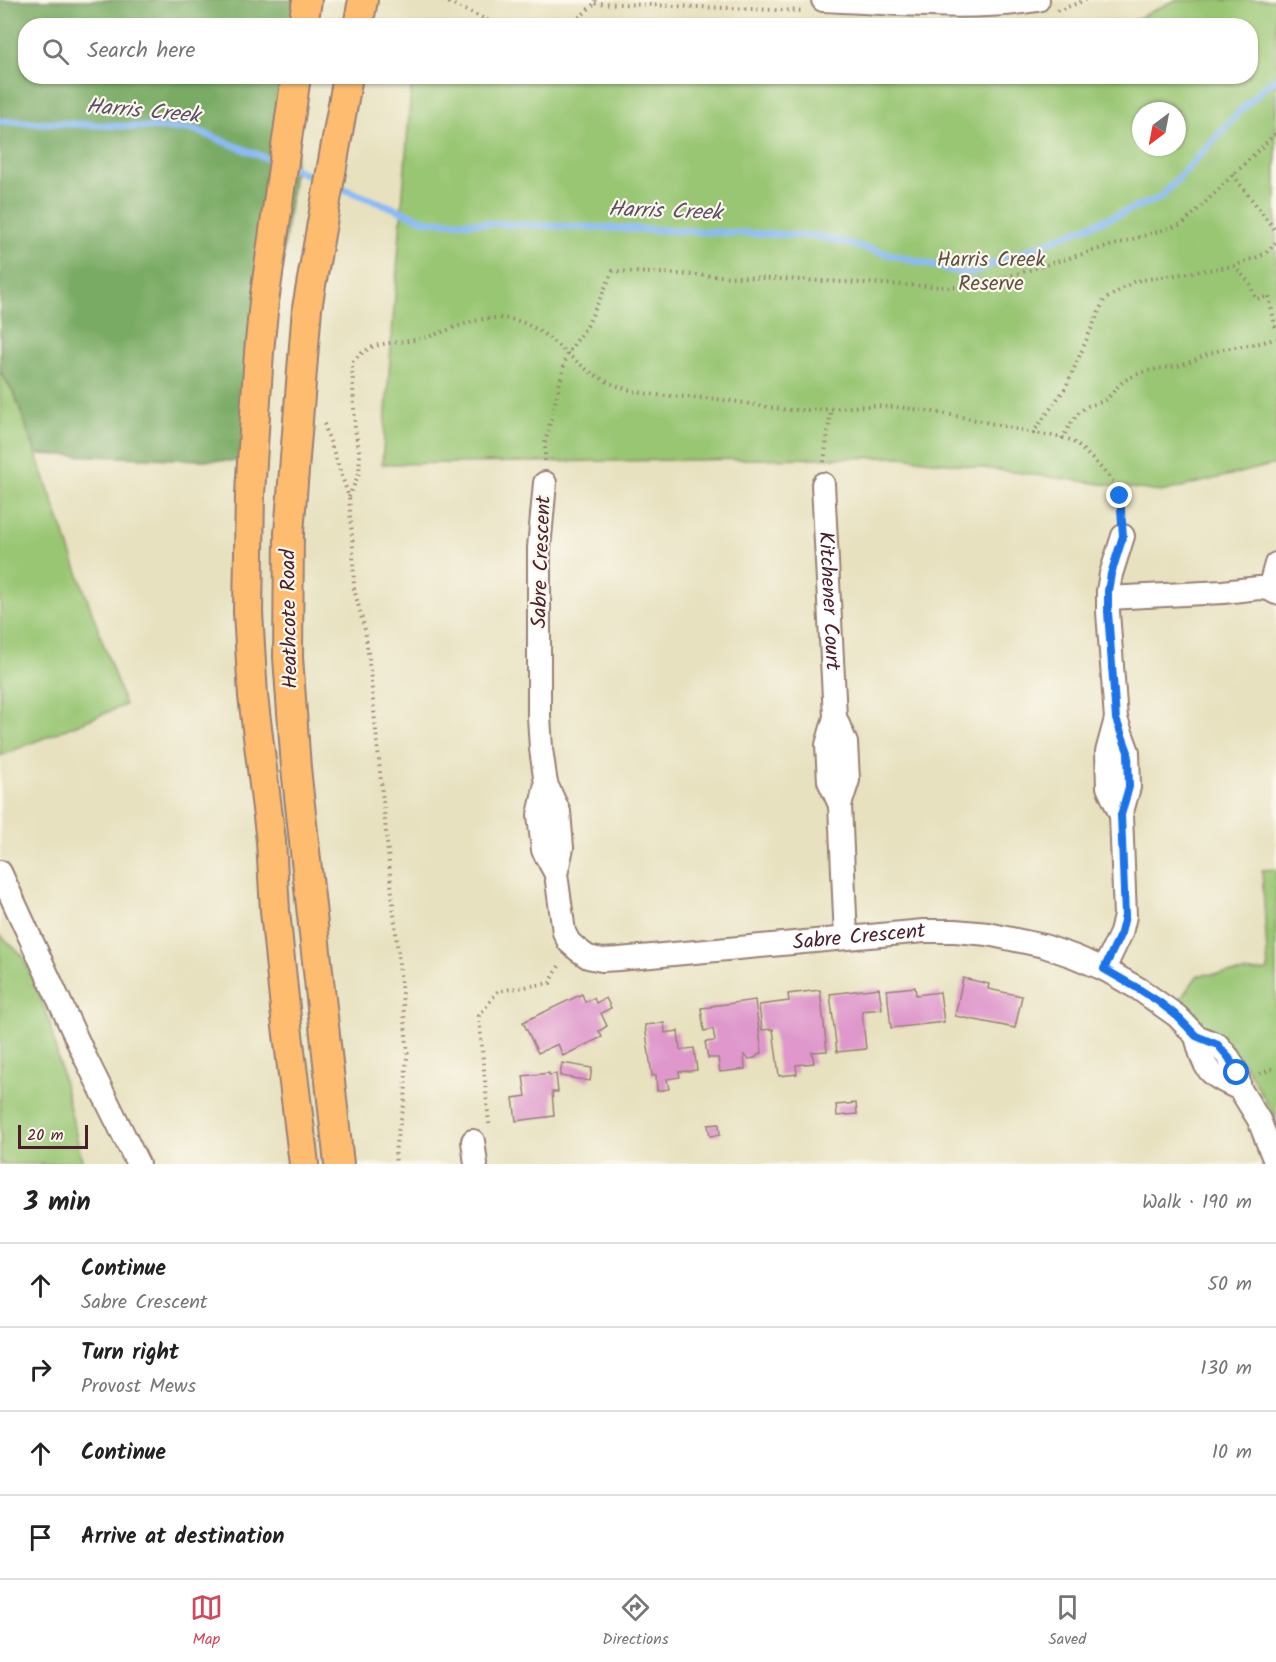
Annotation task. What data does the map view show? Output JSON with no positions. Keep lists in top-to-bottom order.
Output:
{
  "streets": {
    "main road": ["Heathcote Road"],
    "street": ["Sabre Crescent", "Kitchener Court"]
  },
  "crossings": [
    ["Sabre Crescent", "Kitchener Court"]
  ],
  "water": ["Harris Creek"],
  "parks": ["Harris Creek Reserve"],
  "scale_bar": "20 m",
  "north": "bottom left",
  "page": {
    "search": "Search here",
    "scale": "20 m",
    "heading": ["3 min", "Walk · 190 m"],
    "list": [
      ["Continue", "Sabre Crescent", "50 m"],
      ["Turn right", "Provost Mews", "130 m"],
      ["Continue", "10 m"],
      "Arrive at destination"
    ],
    "nav": ["Map", "Directions", "Saved"]
  }
}
